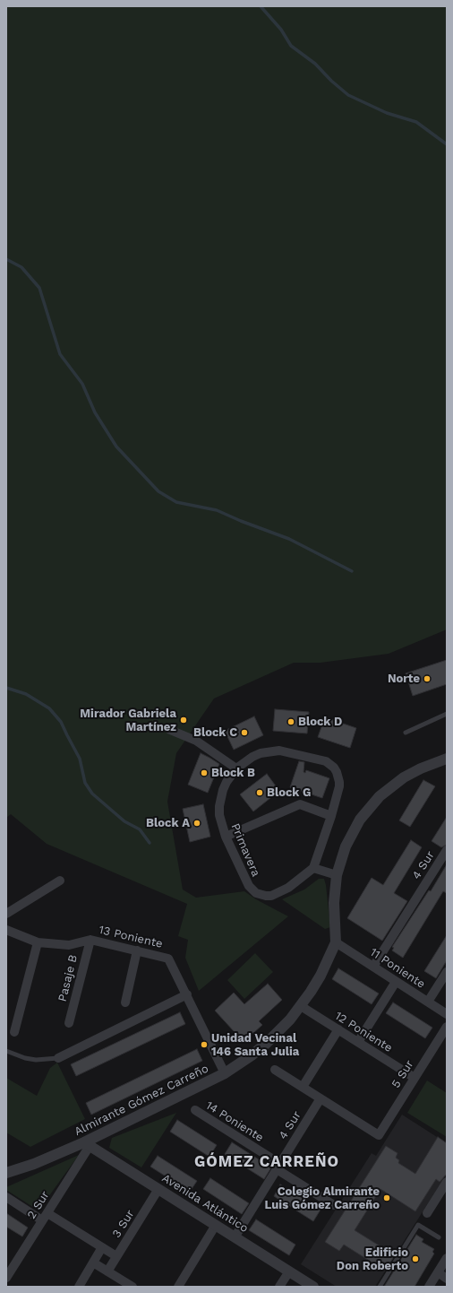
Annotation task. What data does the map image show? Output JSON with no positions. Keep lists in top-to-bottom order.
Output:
{
  "streets": {
    "street": [
      "Primavera",
      "4 Sur",
      "13 Poniente",
      "11 Poniente",
      "Pasaje B",
      "12 Poniente",
      "5 Sur",
      "Almirante Gómez Carreño",
      "14 Poniente",
      "Avenida Atlántico",
      "2 Sur",
      "3 Sur"
    ]
  },
  "crossings": [
    ["4 Sur", "11 Poniente"],
    ["4 Sur", "5 Sur"],
    ["4 Sur", "14 Poniente"],
    ["4 Sur", "Avenida Atlántico"],
    ["13 Poniente", "Pasaje B"],
    ["13 Poniente", "Almirante Gómez Carreño"],
    ["11 Poniente", "Almirante Gómez Carreño"],
    ["12 Poniente", "5 Sur"],
    ["12 Poniente", "Almirante Gómez Carreño"],
    ["Almirante Gómez Carreño", "Avenida Atlántico"],
    ["Almirante Gómez Carreño", "2 Sur"],
    ["Avenida Atlántico", "2 Sur"],
    ["Avenida Atlántico", "3 Sur"]
  ],
  "districts": ["GÓMEZ CARREÑO"],
  "places": [
    "Norte",
    "Mirador Gabriela Martínez",
    "Block D",
    "Block C",
    "Block B",
    "Block G",
    "Block A",
    "Unidad Vecinal 146 Santa Julia",
    "Colegio Almirante Luis Gómez Carreño",
    "Edificio Don Roberto"
  ]
}
